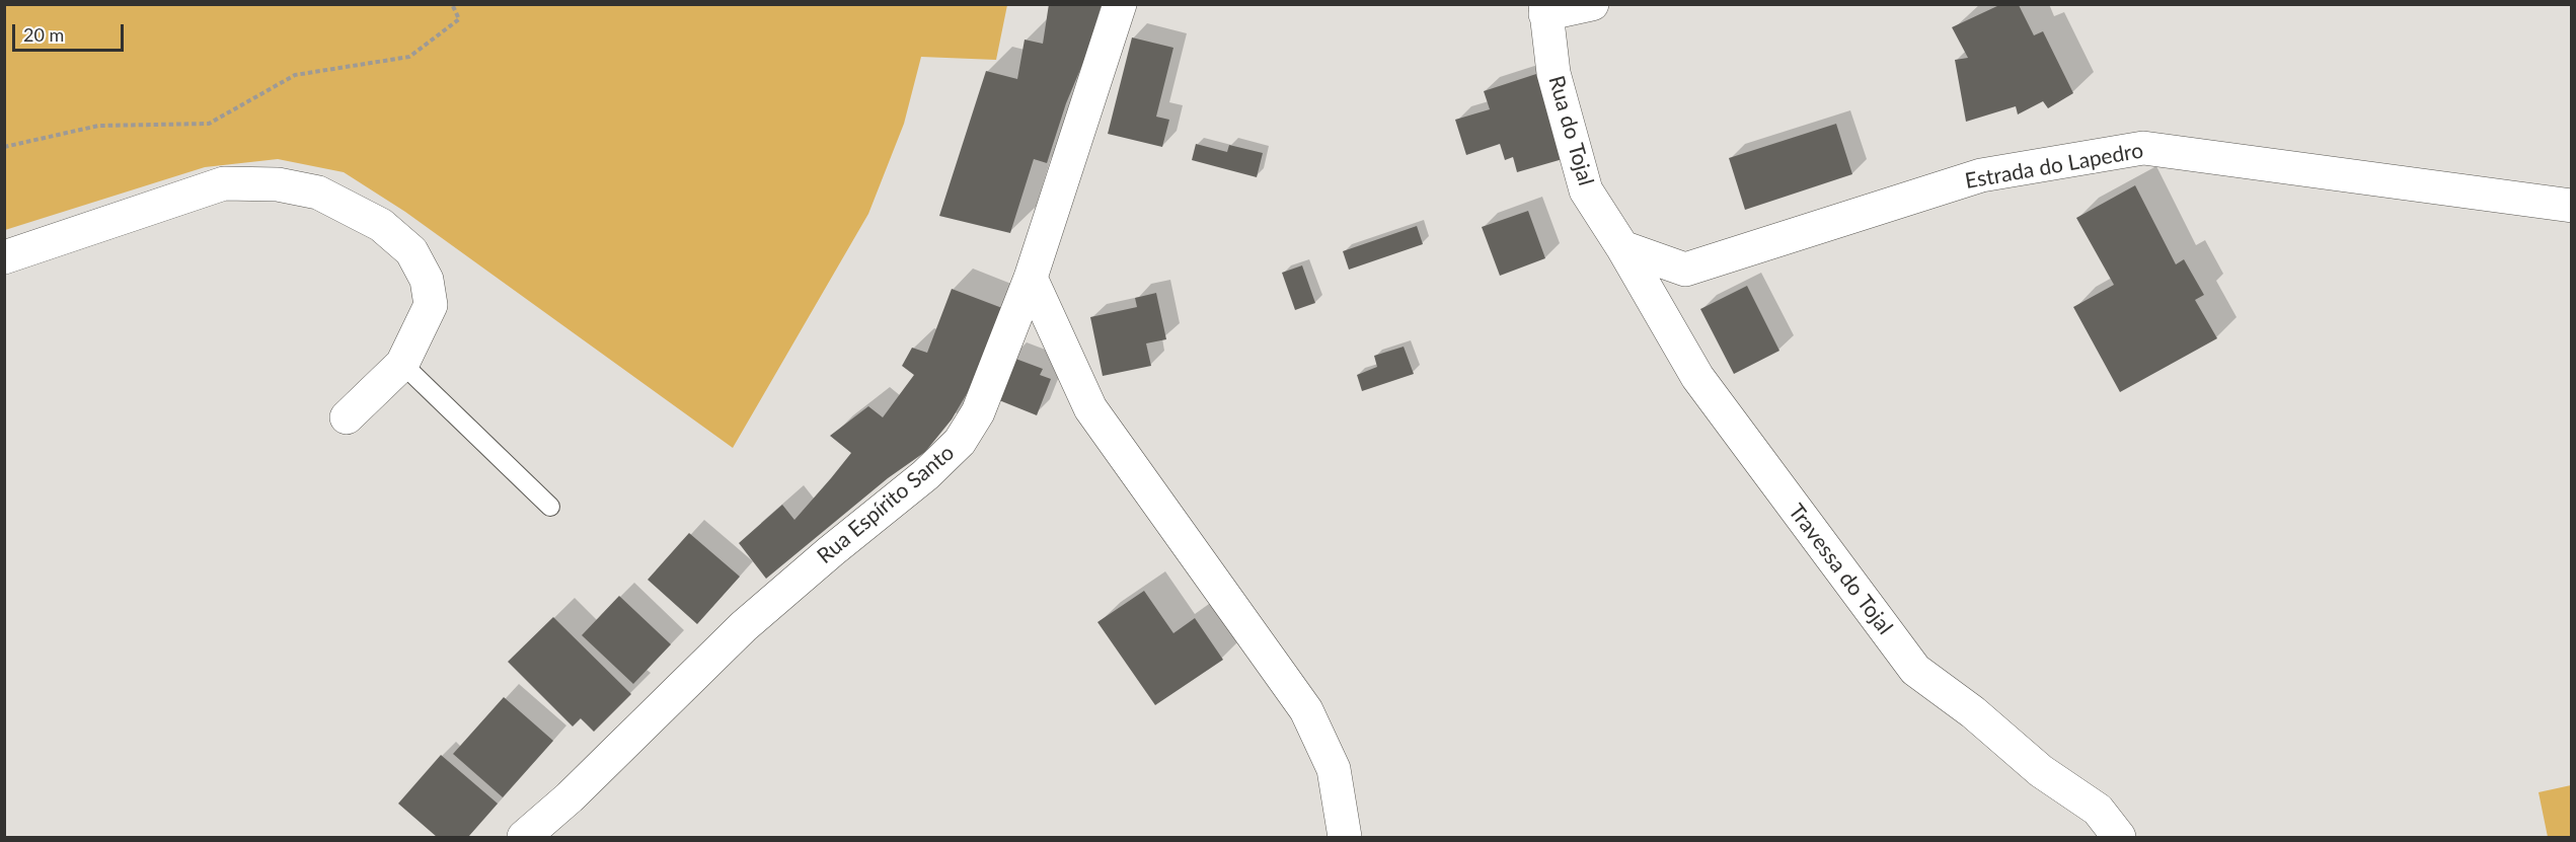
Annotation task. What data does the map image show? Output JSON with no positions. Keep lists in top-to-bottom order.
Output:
{
  "streets": {
    "street": [
      "Rua do Tojal",
      "Estrada do Lapedro",
      "Rua Espírito Santo",
      "Travessa do Tojal"
    ]
  },
  "crossings": [
    ["Rua do Tojal", "Estrada do Lapedro"],
    ["Rua do Tojal", "Travessa do Tojal"],
    ["Estrada do Lapedro", "Travessa do Tojal"]
  ],
  "scale_bar": "20 m"
}
